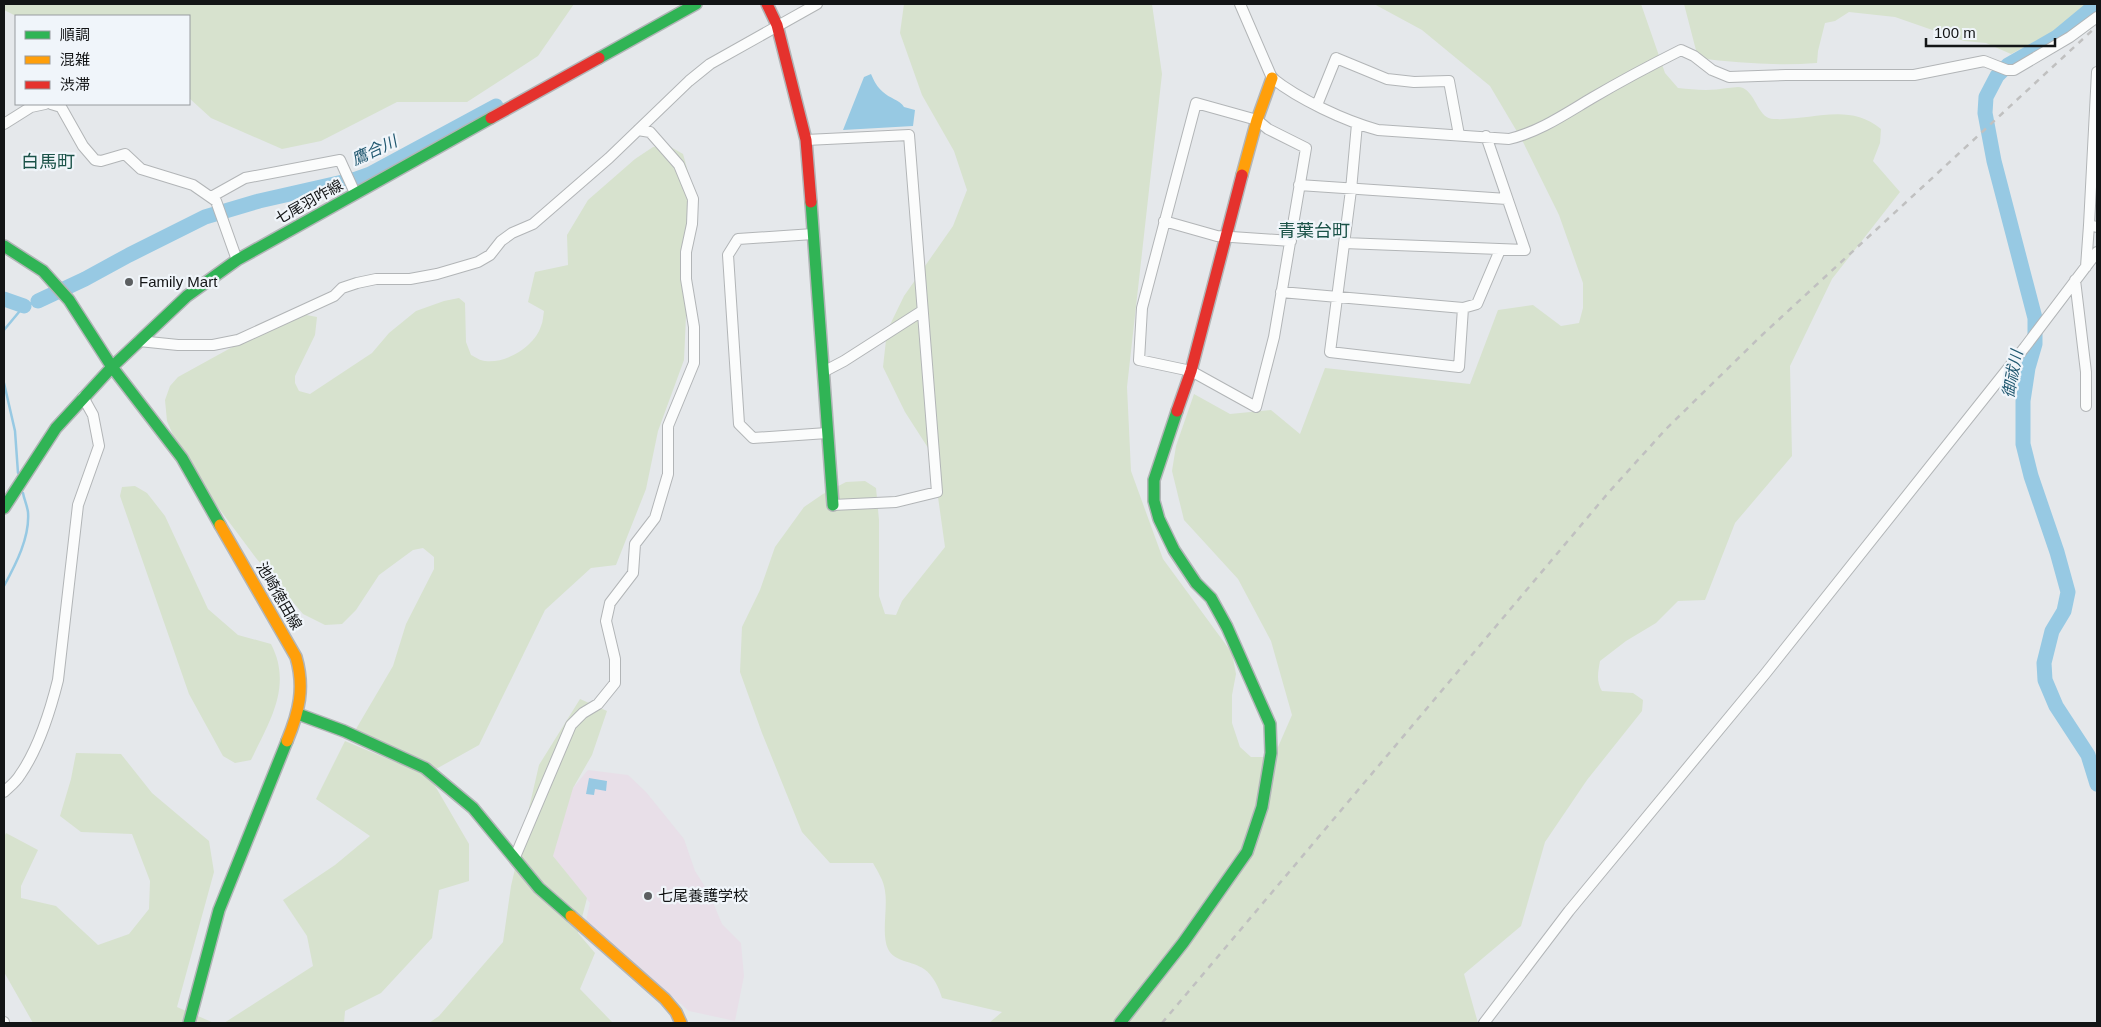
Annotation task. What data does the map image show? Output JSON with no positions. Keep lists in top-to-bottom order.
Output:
{
  "streets": {
    "street": ["七尾羽咋線", "池崎徳田線"]
  },
  "crossings": [
    ["七尾羽咋線", "池崎徳田線"]
  ],
  "districts": ["白馬町", "青葉台町"],
  "water": ["鷹合川", "御祓川"],
  "places": ["Family Mart", "七尾養護学校"],
  "legend": ["順調", "混雑", "渋滞"],
  "scale_bar": "100 m"
}
